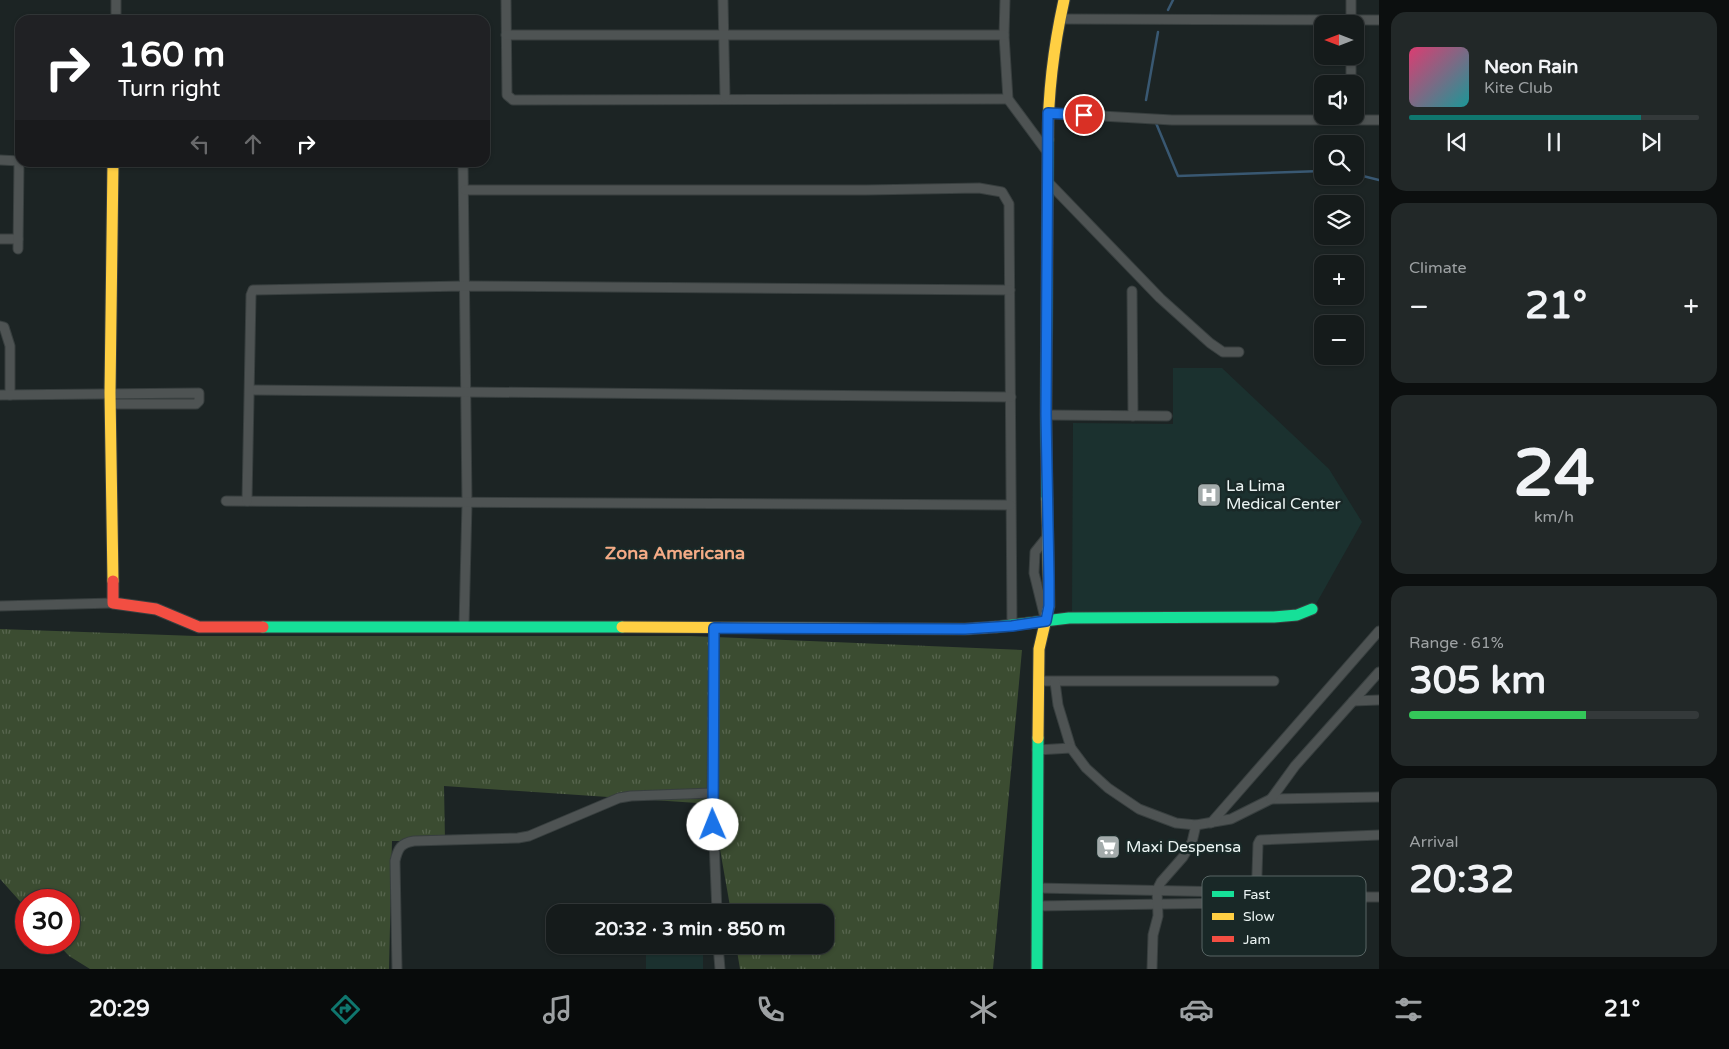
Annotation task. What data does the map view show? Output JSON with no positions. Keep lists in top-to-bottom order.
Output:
{
  "districts": ["Zona Americana"],
  "places": {
    "hospital": ["La Lima Medical Center"],
    "supermarket": ["Maxi Despensa"]
  },
  "legend": ["Fast", "Slow", "Jam"],
  "north": "left",
  "page": {
    "map_buttons": ["+", "−"],
    "turn": ["160 m", "Turn right"],
    "song": ["Neon Rain", "Kite Club"],
    "tile": [
      "Climate",
      ["24", "km/h"],
      ["Range · 61%", "305 km"],
      ["Arrival", "20:32"]
    ],
    "heat": ["−", "21°", "+"],
    "limit": "30",
    "trip": "20:32 · 3 min · 850 m",
    "tabs": ["20:29", "21°"]
  }
}
